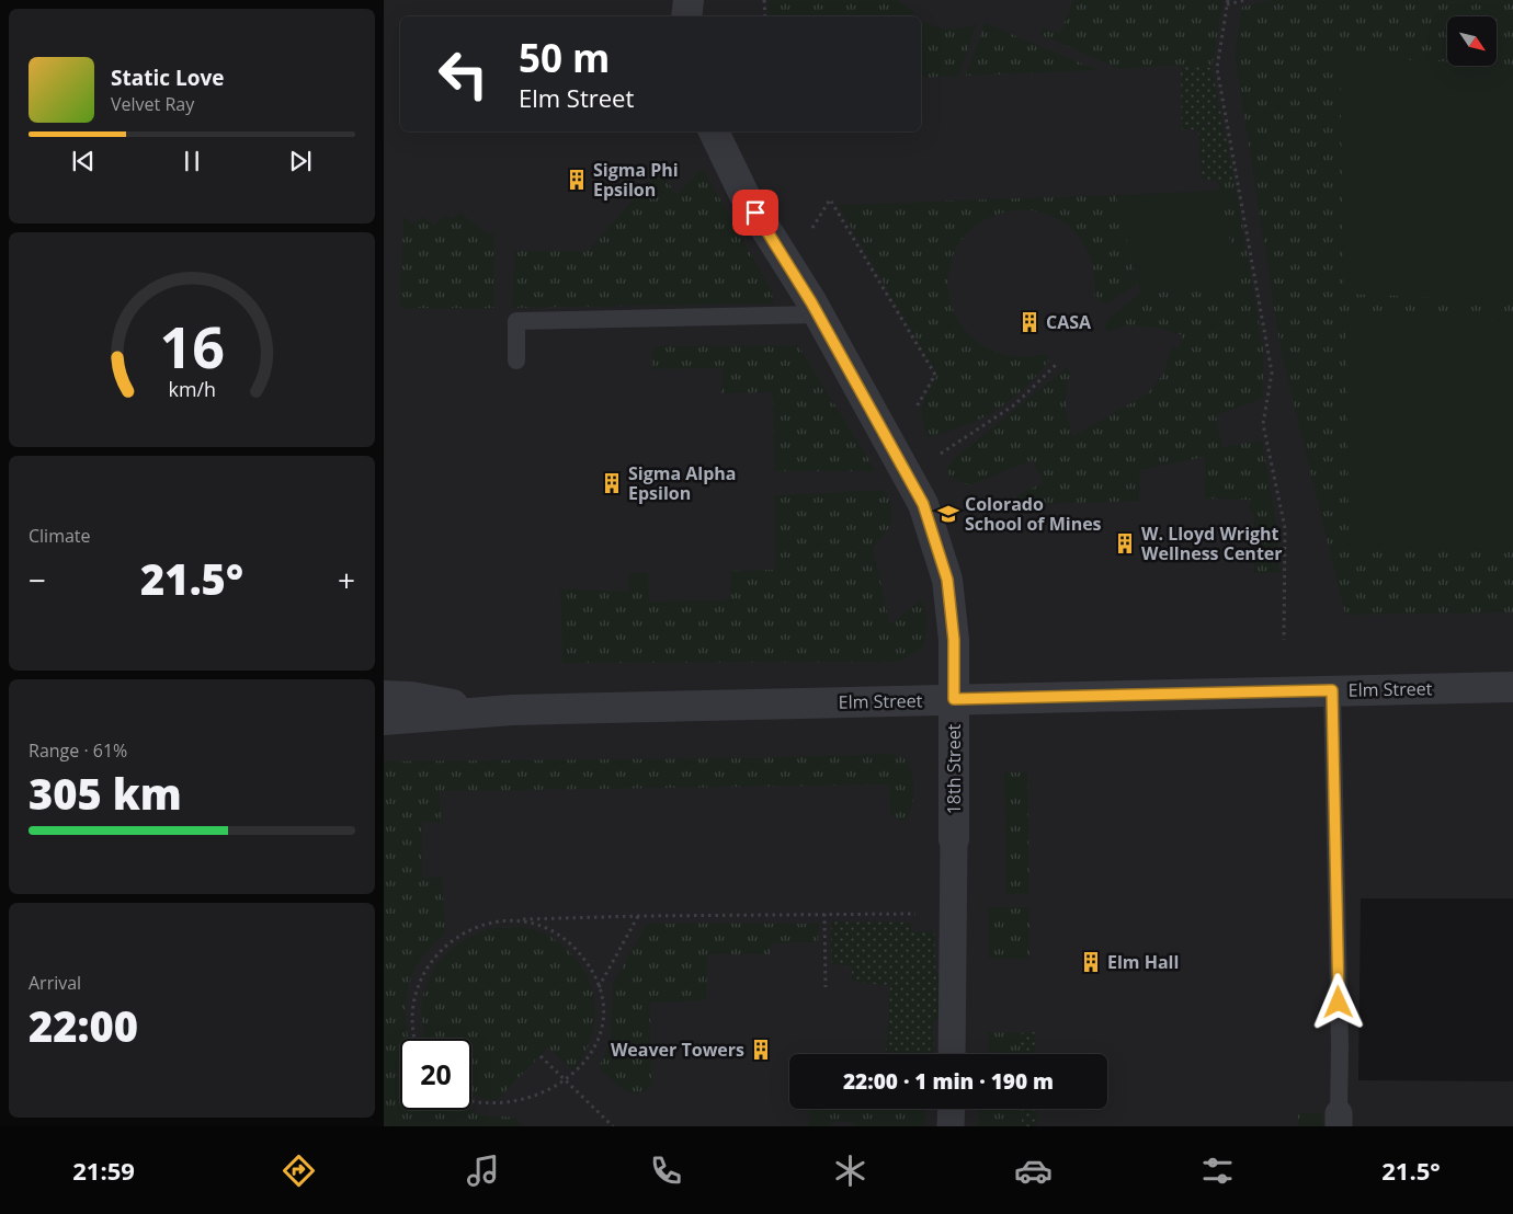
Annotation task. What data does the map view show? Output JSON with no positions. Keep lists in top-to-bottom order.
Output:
{
  "streets": {
    "street": ["Elm Street", "18th Street"]
  },
  "crossings": [
    ["Elm Street", "18th Street"]
  ],
  "places": {
    "building": [
      "Sigma Phi Epsilon",
      "CASA",
      "Sigma Alpha Epsilon",
      "W. Lloyd Wright Wellness Center",
      "Elm Hall",
      "Weaver Towers"
    ],
    "school or university": ["Colorado School of Mines"]
  },
  "north": "bottom right",
  "page": {
    "turn": ["50 m", "Elm Street"],
    "song": ["Static Love", "Velvet Ray"],
    "tile": [
      "Climate",
      ["Range · 61%", "305 km"],
      ["Arrival", "22:00"]
    ],
    "heat": ["−", "21.5°", "+"],
    "limit": "20",
    "trip": "22:00 · 1 min · 190 m",
    "tabs": ["21:59", "21.5°"],
    "gauge": ["16", "km/h"]
  }
}
